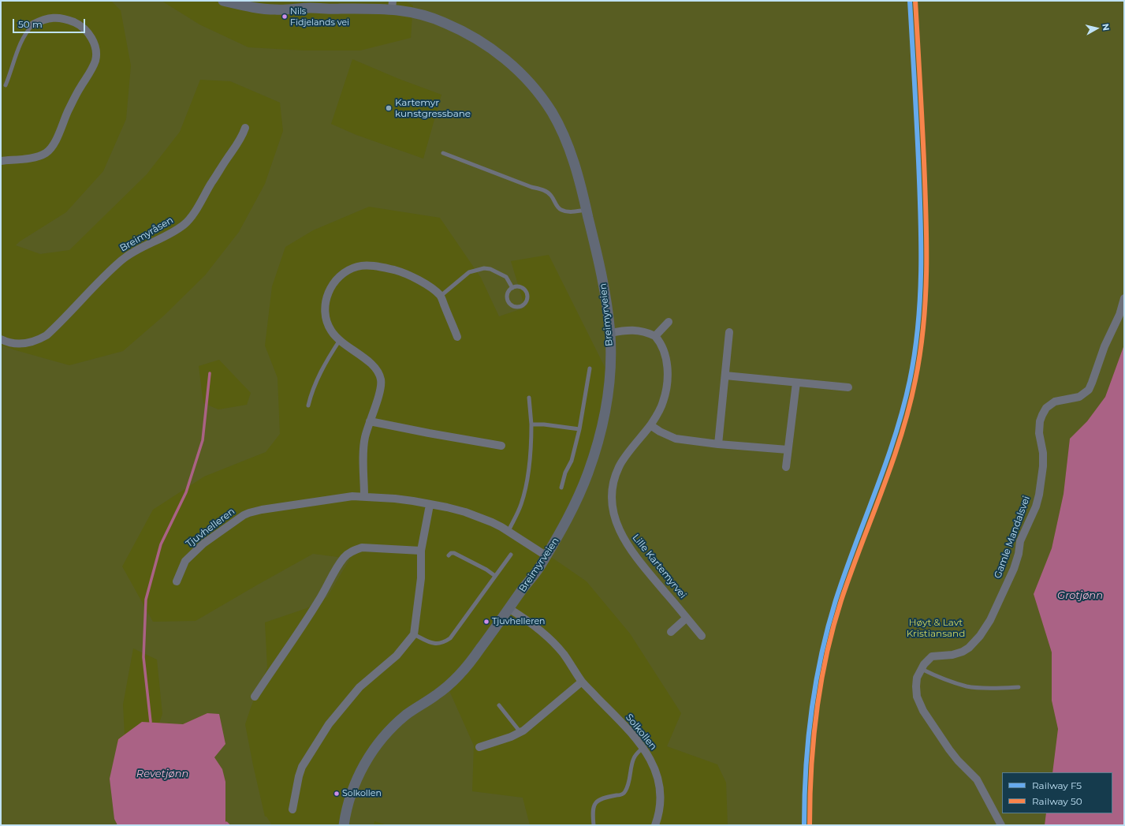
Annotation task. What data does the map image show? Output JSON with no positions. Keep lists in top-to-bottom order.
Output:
{
  "streets": {
    "street": [
      "Breimyråsen",
      "Breimyrveien",
      "Tjuvhelleren",
      "Gamle Mandalsvei",
      "Lille Kartemyrvei",
      "Solkollen"
    ]
  },
  "crossings": [
    ["Breimyrveien", "Tjuvhelleren"],
    ["Breimyrveien", "Solkollen"]
  ],
  "water": ["Grotjønn", "Revetjønn"],
  "parks": ["Høyt & Lavt Kristiansand"],
  "places": [
    "Nils Fidjelands vei",
    "Kartemyr kunstgressbane",
    "Tjuvhelleren",
    "Solkollen"
  ],
  "lines": ["rail line F5", "rail line 50"],
  "legend": ["Railway F5", "Railway 50"],
  "scale_bar": "50 m",
  "north": "right"
}
